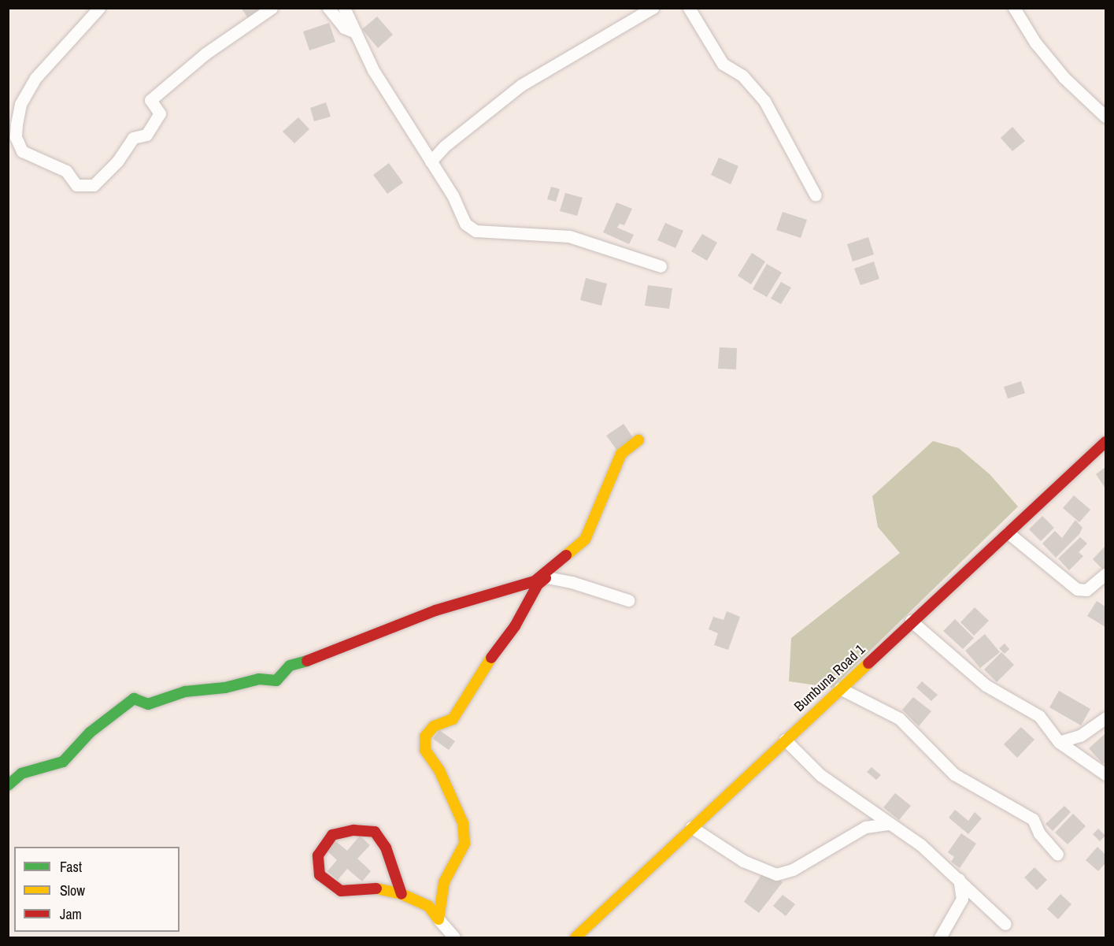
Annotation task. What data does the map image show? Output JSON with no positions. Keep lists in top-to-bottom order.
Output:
{
  "streets": {
    "street": ["Bumbuna Road 1"]
  },
  "legend": ["Fast", "Slow", "Jam"]
}
